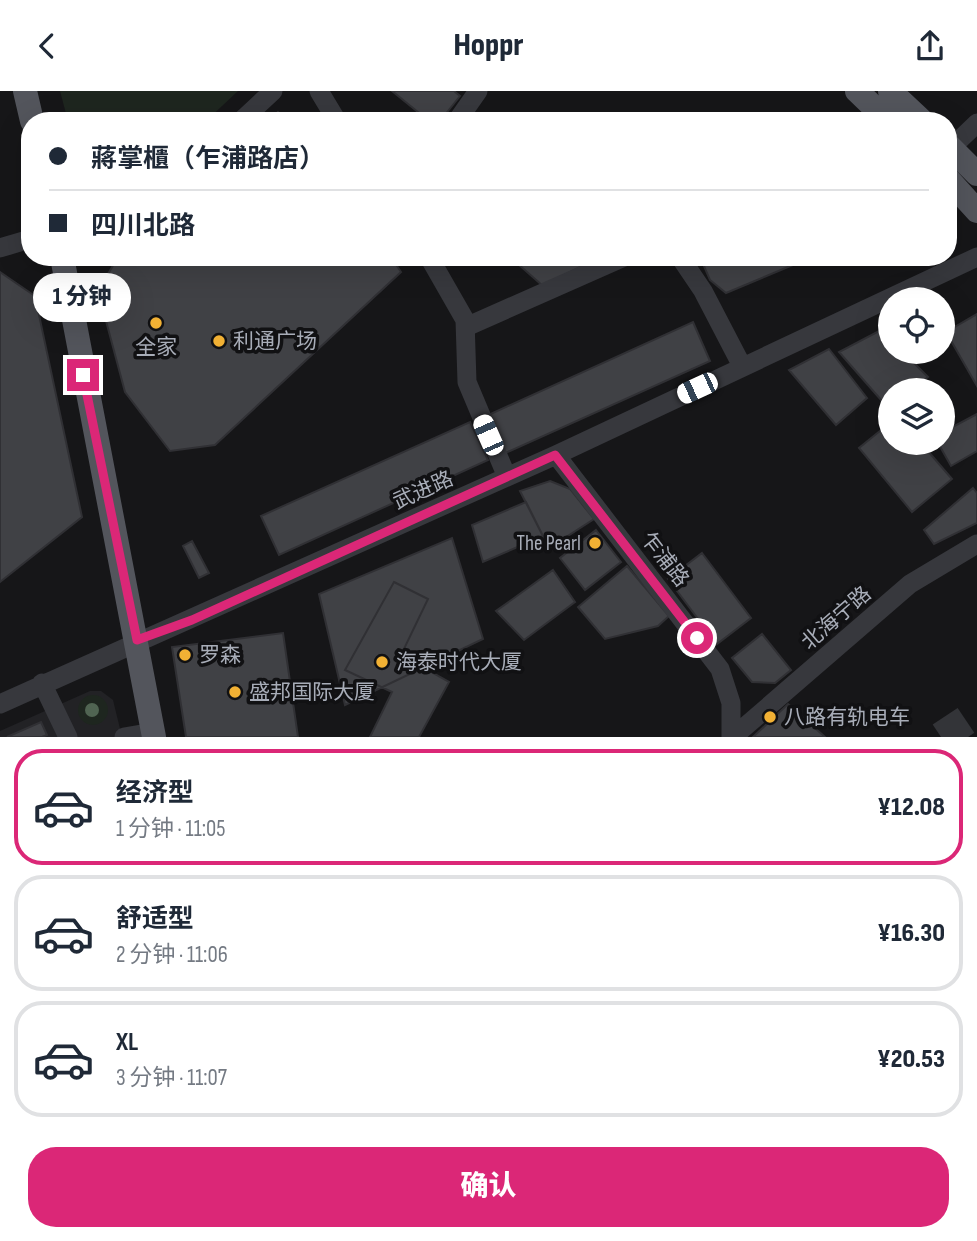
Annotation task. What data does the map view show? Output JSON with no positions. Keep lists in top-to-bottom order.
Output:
{
  "streets": {
    "street": ["武进路", "乍浦路", "北海宁路"]
  },
  "crossings": [
    ["武进路", "乍浦路"],
    ["乍浦路", "北海宁路"]
  ],
  "places": [
    "全家",
    "利通广场",
    "The Pearl",
    "罗森",
    "海泰时代大厦",
    "盛邦国际大厦",
    "八路有轨电车"
  ],
  "page": {
    "header": "Hoppr",
    "banner": ["蔣掌櫃（乍浦路店）", "四川北路"],
    "bubble": "1 分钟",
    "list": [
      {
        "name": "经济型",
        "note": "1 分钟 · 11:05",
        "value": "¥12.08"
      },
      {
        "name": "舒适型",
        "note": "2 分钟 · 11:06",
        "value": "¥16.30"
      },
      {
        "name": "XL",
        "note": "3 分钟 · 11:07",
        "value": "¥20.53"
      }
    ],
    "buttons": "确认"
  }
}
